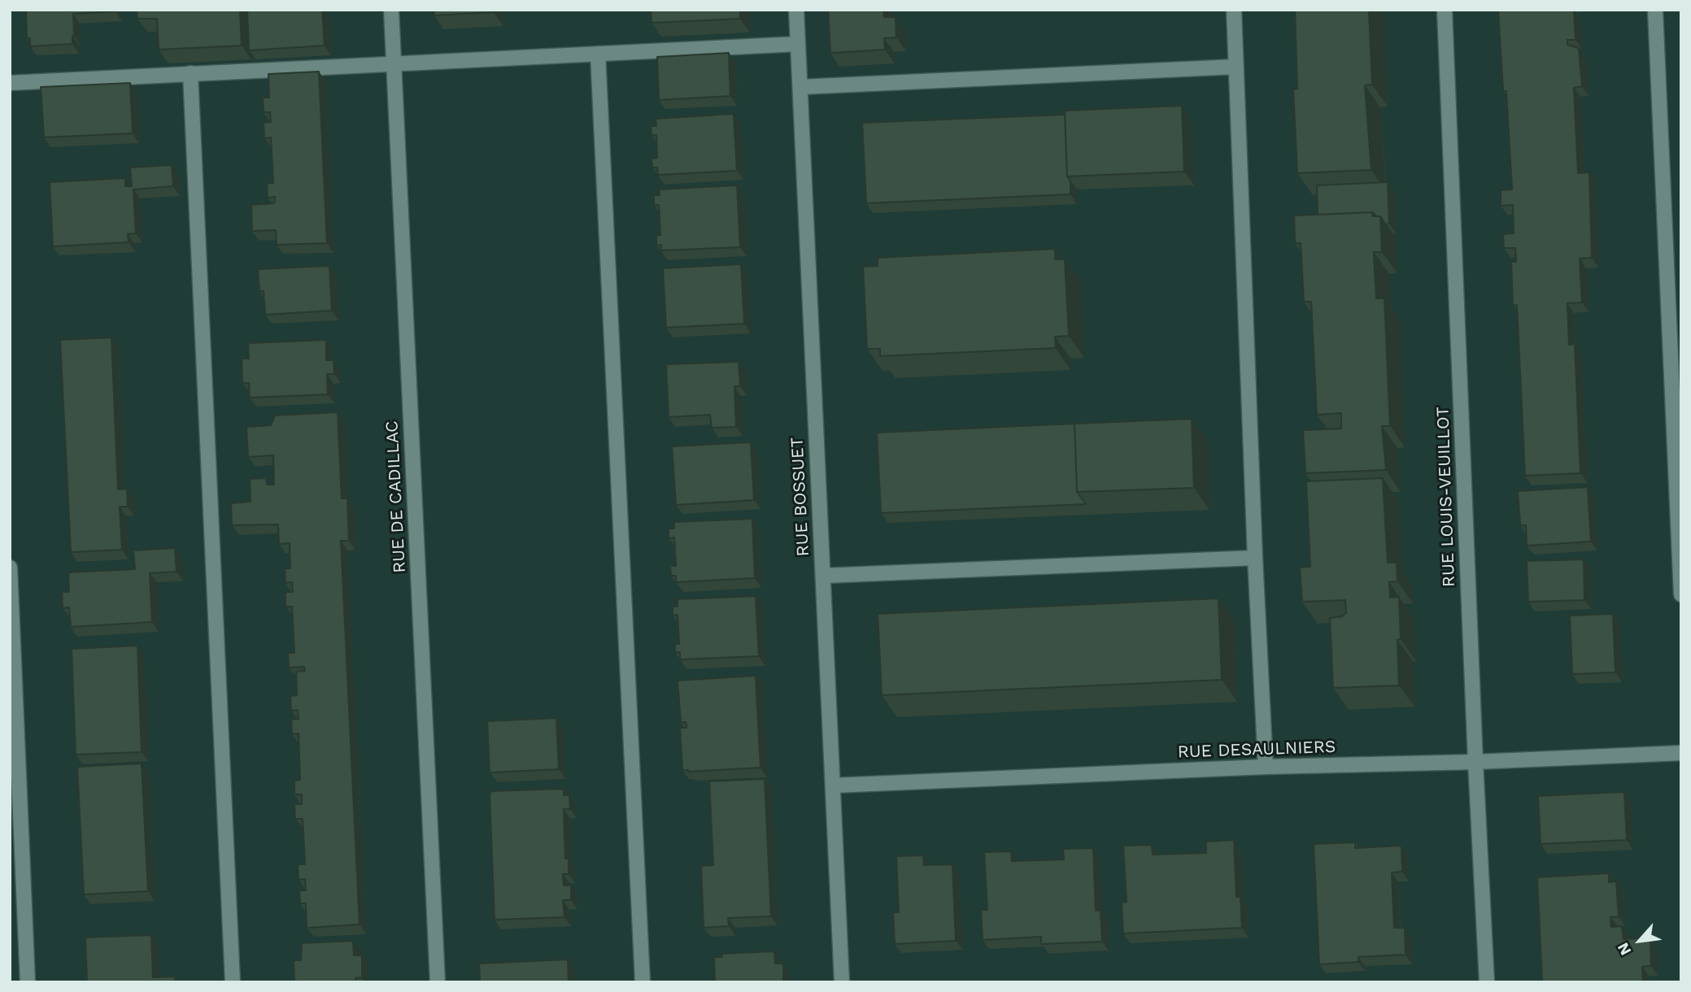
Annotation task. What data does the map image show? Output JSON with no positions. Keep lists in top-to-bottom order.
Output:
{
  "streets": {
    "street": [
      "RUE DE CADILLAC",
      "RUE BOSSUET",
      "RUE LOUIS-VEUILLOT",
      "RUE DESAULNIERS"
    ]
  },
  "crossings": [
    ["RUE BOSSUET", "RUE DESAULNIERS"],
    ["RUE LOUIS-VEUILLOT", "RUE DESAULNIERS"]
  ],
  "north": "bottom left"
}
